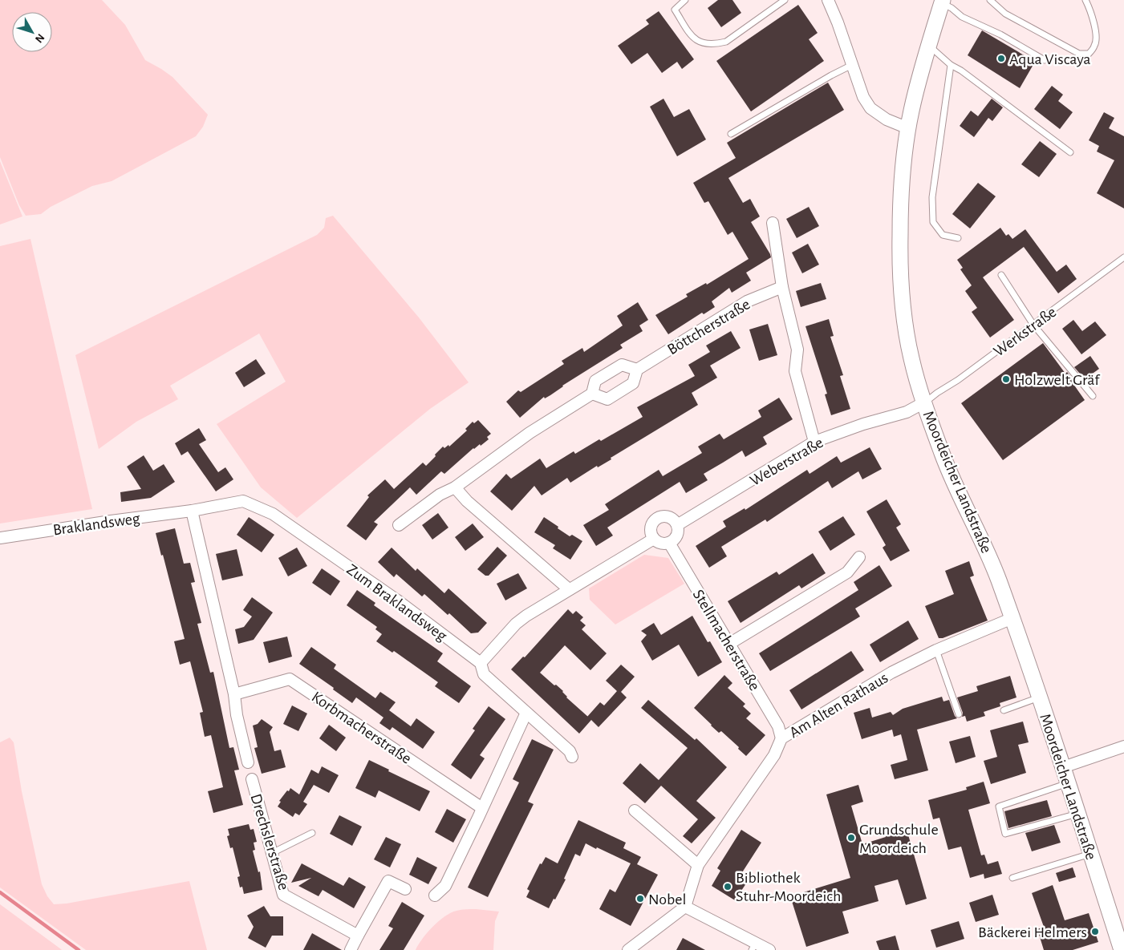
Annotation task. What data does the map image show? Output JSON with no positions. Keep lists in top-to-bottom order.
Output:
{
  "streets": {
    "main road": ["Moordeicher Landstraße"],
    "street": [
      "Böttcherstraße",
      "Weberstraße",
      "Braklandsweg",
      "Zum Braklandsweg",
      "Stellmacherstraße",
      "Am Alten Rathaus",
      "Korbmacherstraße",
      "Drechslerstraße"
    ],
    "lane": ["Werkstraße"]
  },
  "crossings": [
    ["Werkstraße", "Weberstraße"],
    ["Werkstraße", "Moordeicher Landstraße"],
    ["Weberstraße", "Moordeicher Landstraße"],
    ["Weberstraße", "Stellmacherstraße"],
    ["Moordeicher Landstraße", "Am Alten Rathaus"],
    ["Braklandsweg", "Zum Braklandsweg"],
    ["Stellmacherstraße", "Am Alten Rathaus"]
  ],
  "places": [
    "Aqua Viscaya",
    "Holzwelt Gräf",
    "Grundschule Moordeich",
    "Bibliothek Stuhr-Moordeich",
    "Nobel",
    "Bäckerei Helmers"
  ],
  "north": "bottom right"
}
